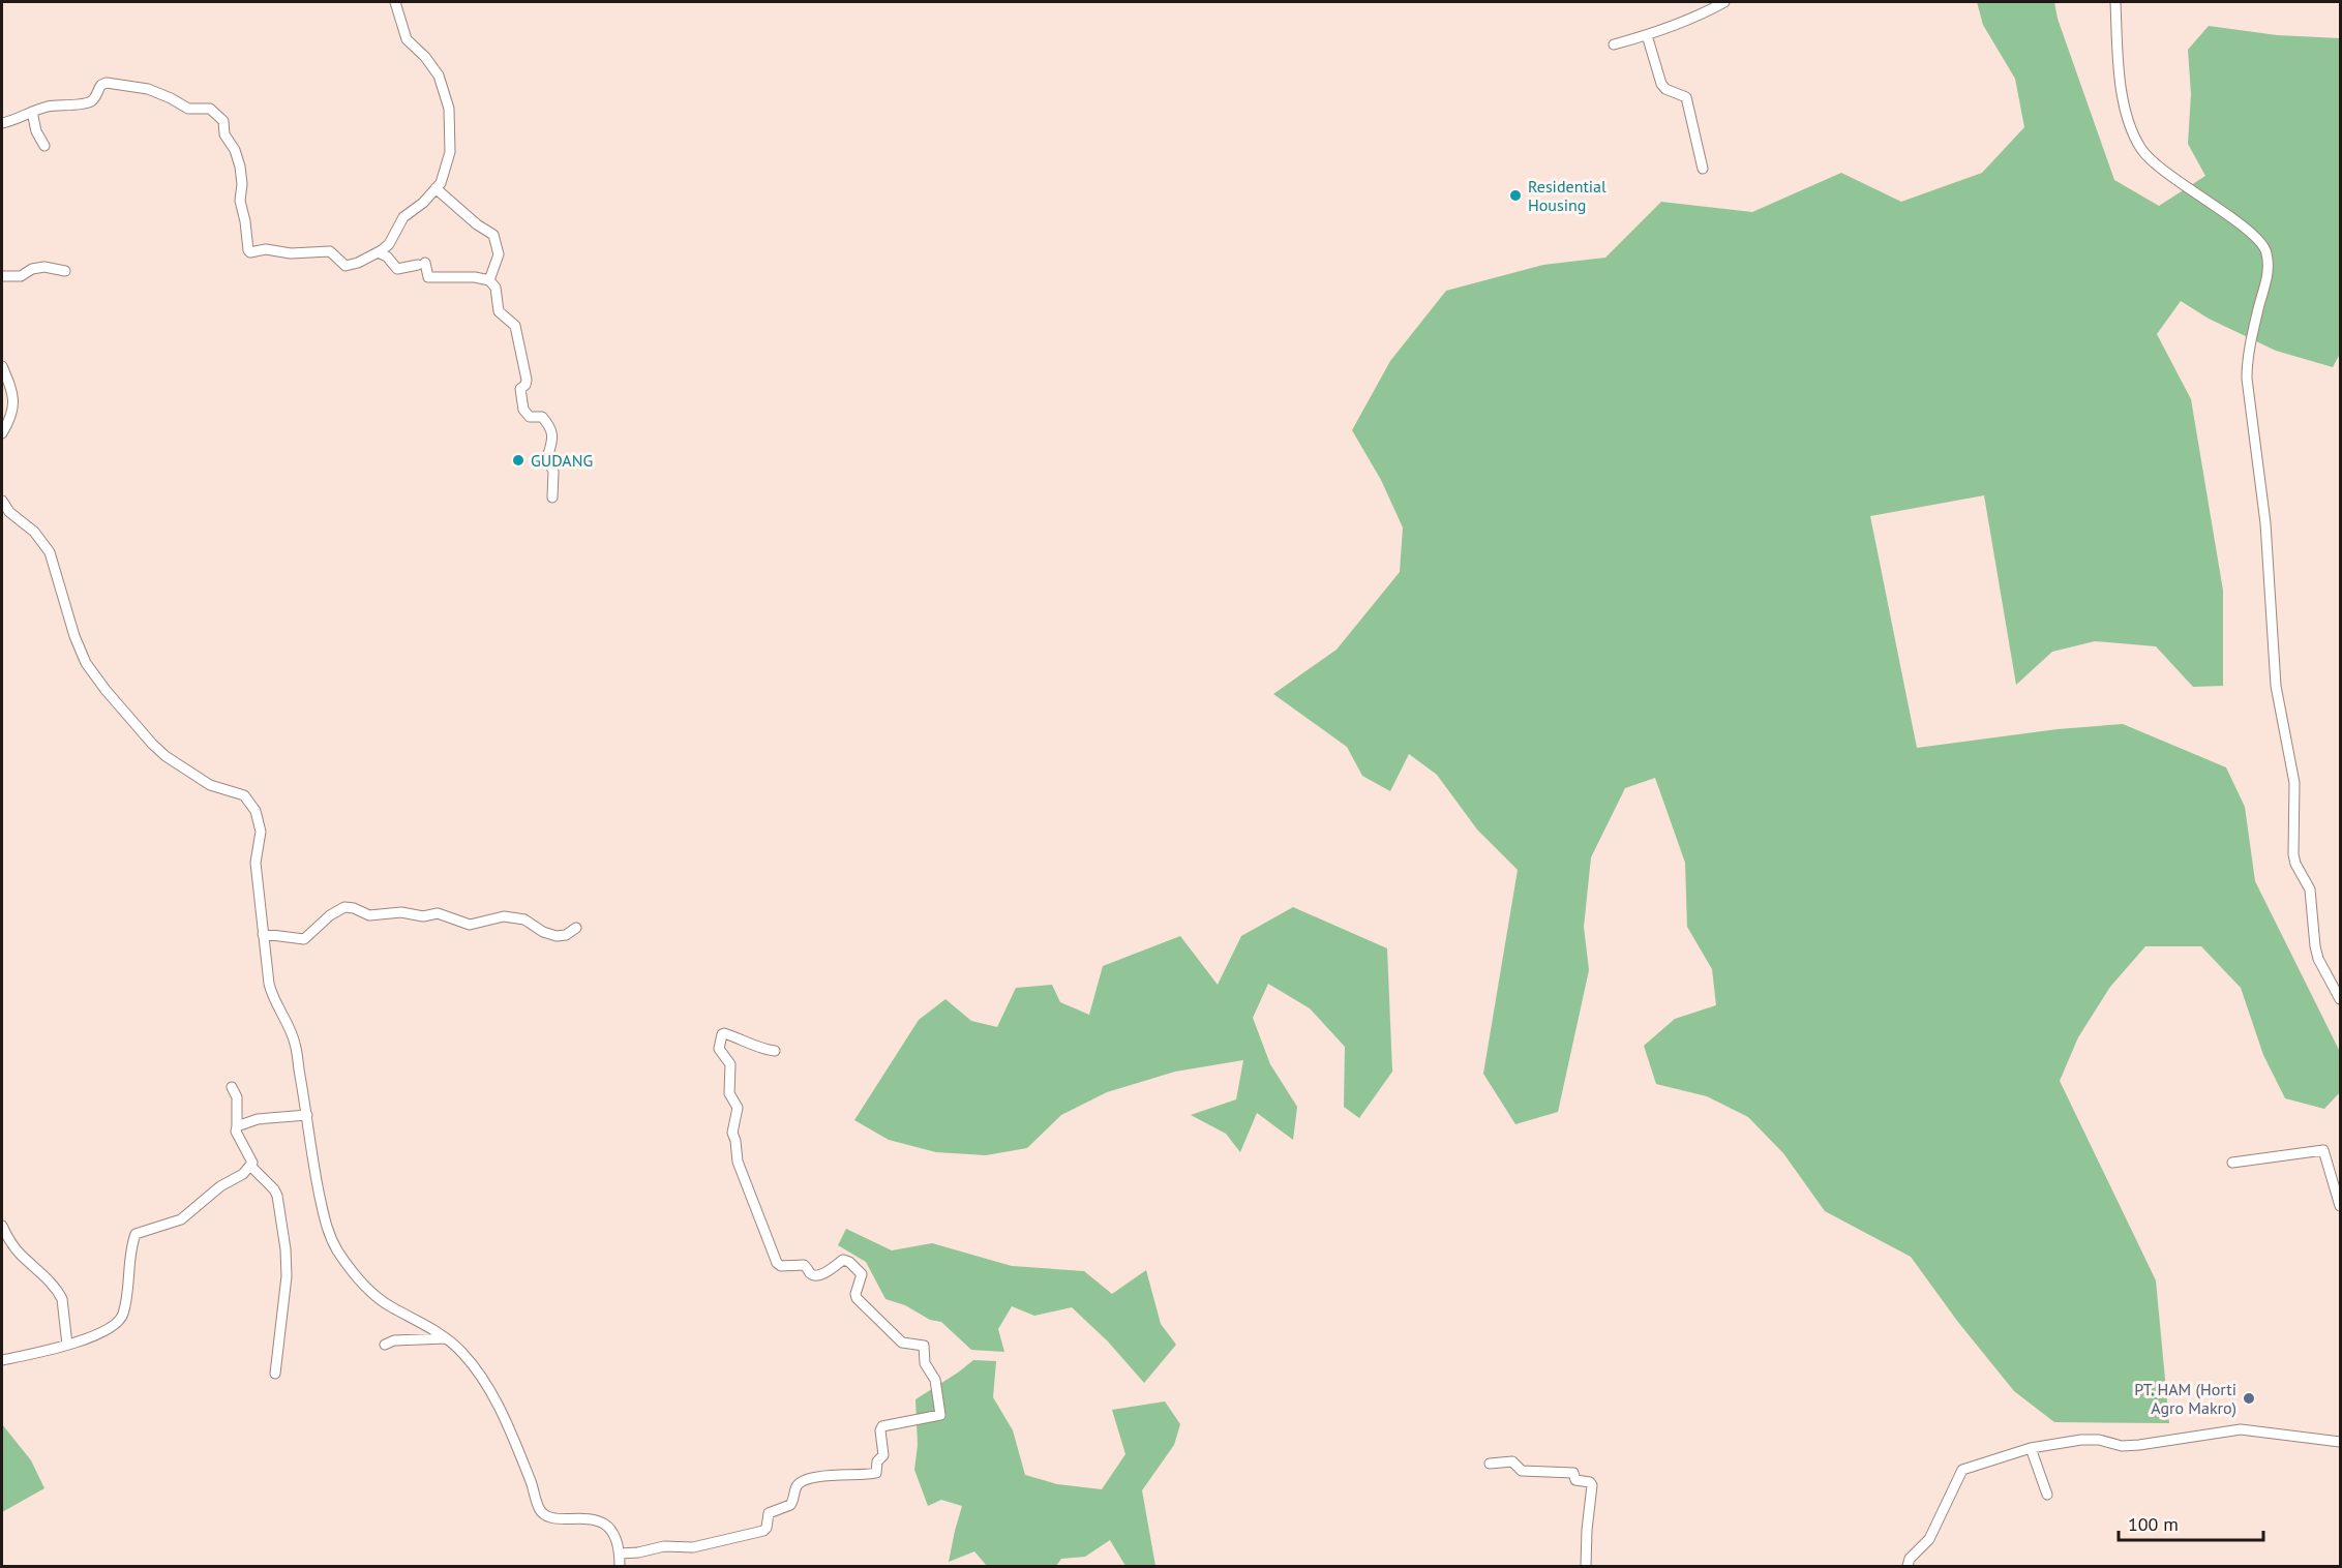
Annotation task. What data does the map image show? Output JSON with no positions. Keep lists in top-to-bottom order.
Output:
{
  "places": ["Residential Housing", "GUDANG", "PT. HAM (Horti Agro Makro)"],
  "scale_bar": "100 m"
}
